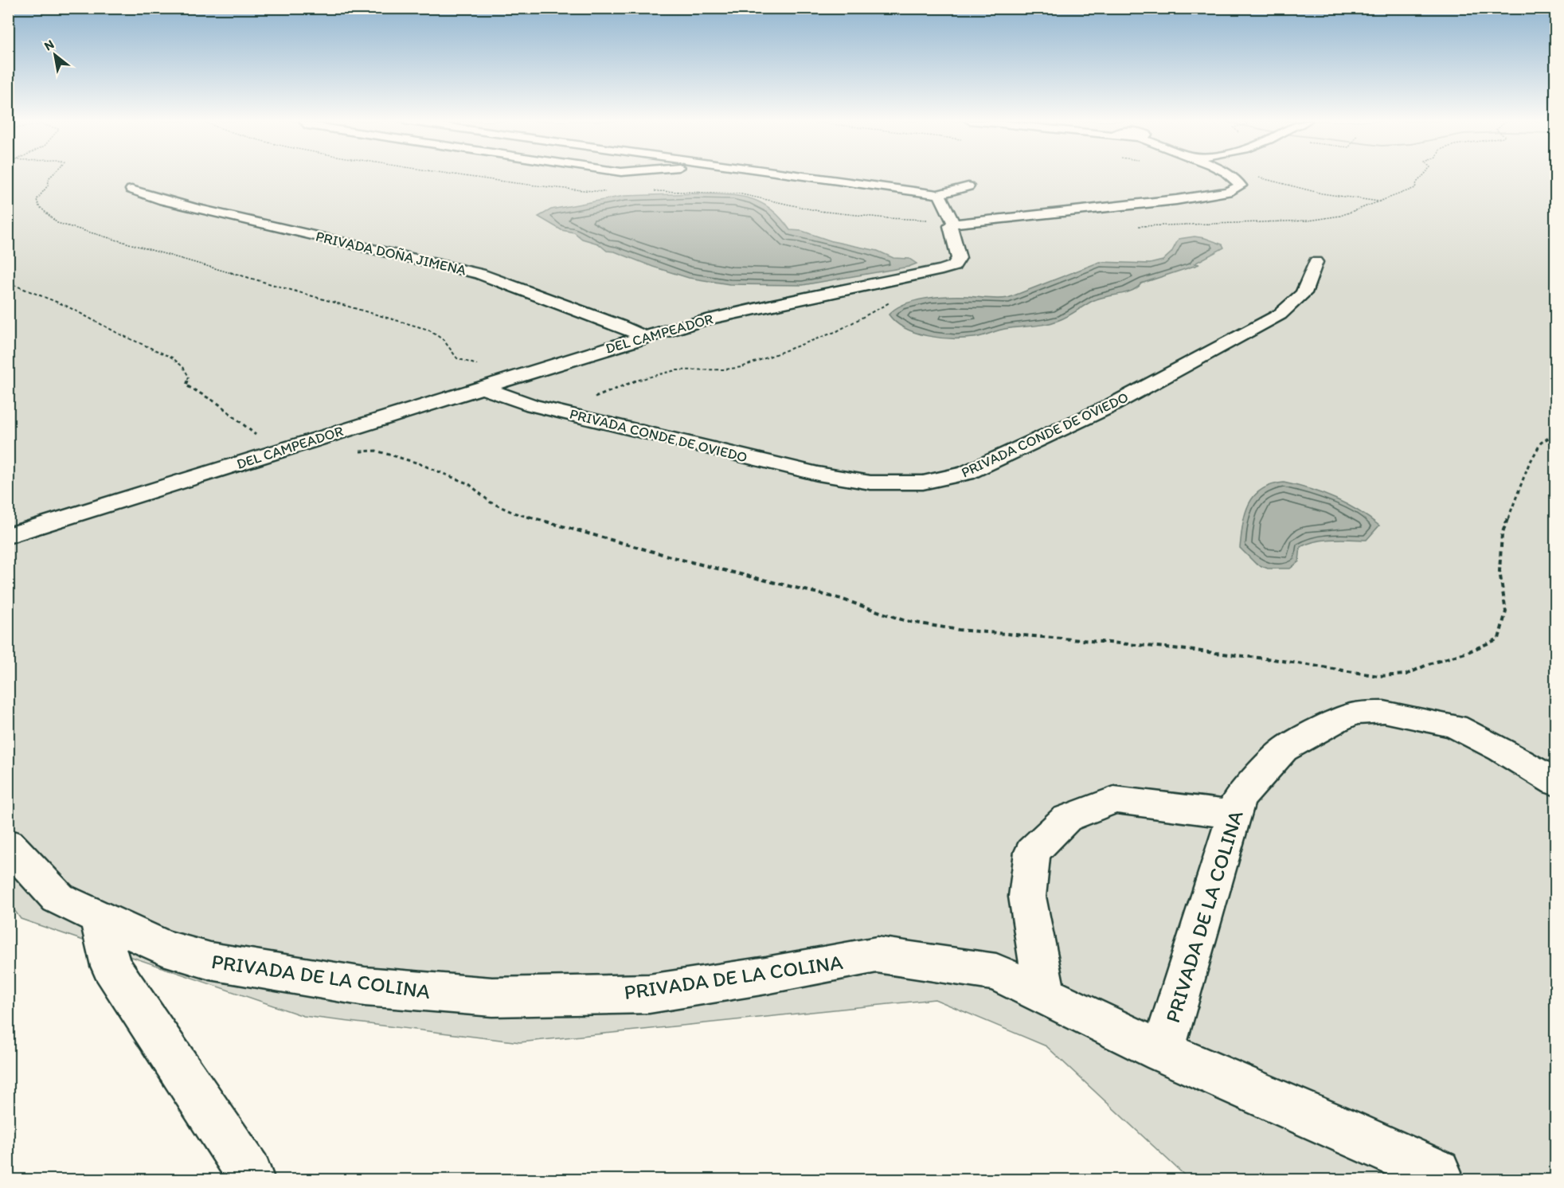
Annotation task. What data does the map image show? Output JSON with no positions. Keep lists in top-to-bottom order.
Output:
{
  "streets": {
    "street": [
      "PRIVADA DOÑA JIMENA",
      "DEL CAMPEADOR",
      "PRIVADA CONDE DE OVIEDO",
      "PRIVADA DE LA COLINA"
    ]
  },
  "crossings": [
    ["PRIVADA DOÑA JIMENA", "DEL CAMPEADOR"],
    ["DEL CAMPEADOR", "PRIVADA CONDE DE OVIEDO"]
  ],
  "north": "top left"
}
